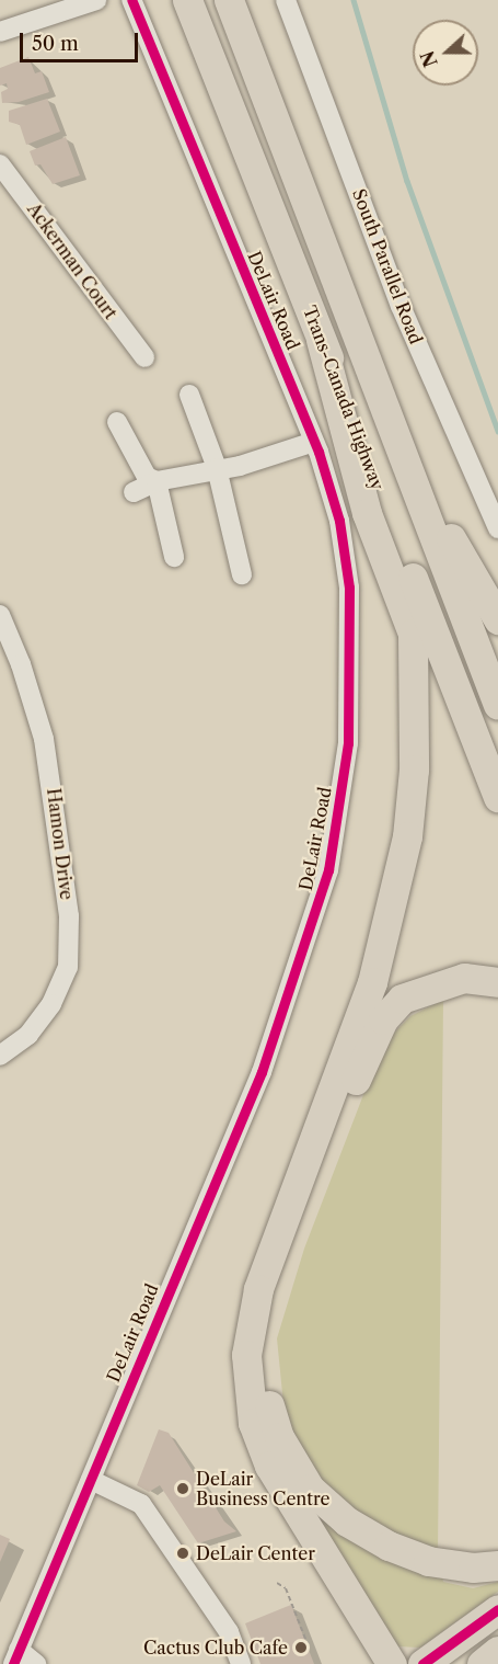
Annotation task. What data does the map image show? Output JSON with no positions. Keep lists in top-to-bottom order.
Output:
{
  "streets": {
    "highway": ["Trans-Canada Highway"],
    "street": [
      "Ackerman Court",
      "South Parallel Road",
      "DeLair Road",
      "Hamon Drive"
    ]
  },
  "places": ["DeLair Business Centre", "DeLair Center", "Cactus Club Cafe"],
  "scale_bar": "50 m",
  "north": "left"
}
